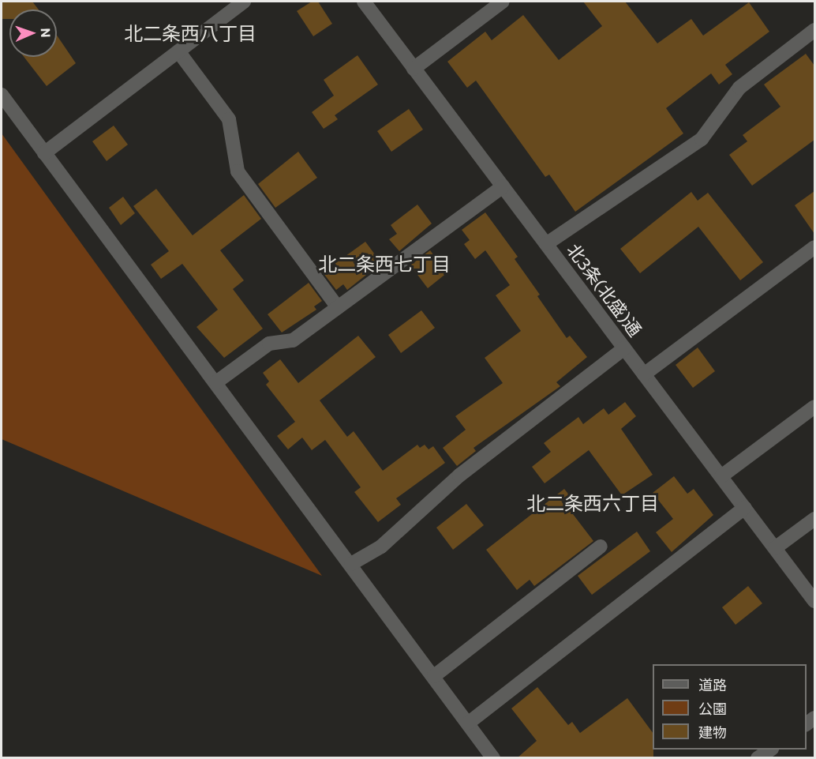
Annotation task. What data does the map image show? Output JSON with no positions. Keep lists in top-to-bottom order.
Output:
{
  "streets": {
    "street": ["北3条(北盛)通"]
  },
  "districts": ["北二条西八丁目", "北二条西七丁目", "北二条西六丁目"],
  "legend": ["道路", "公園", "建物"],
  "north": "right"
}
